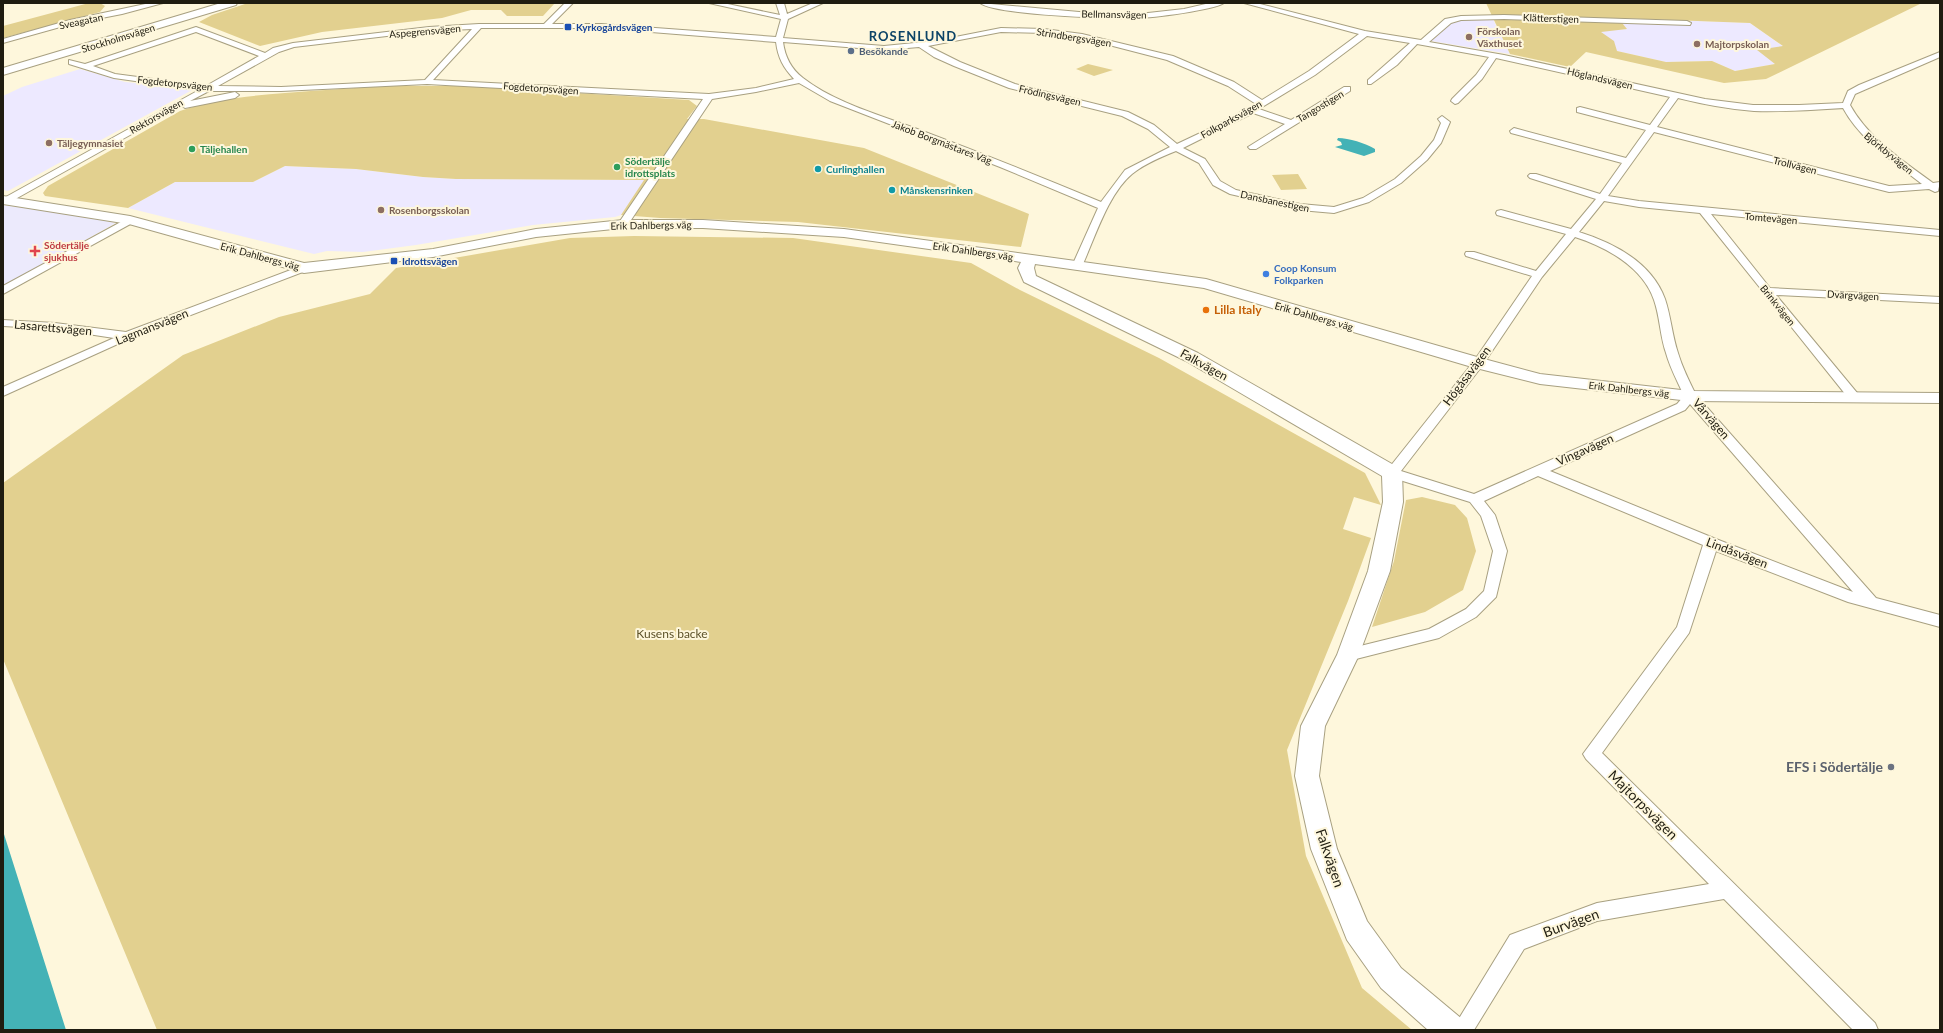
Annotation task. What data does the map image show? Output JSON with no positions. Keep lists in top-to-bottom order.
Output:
{
  "streets": {
    "street": [
      "Bellmansvägen",
      "Klätterstigen",
      "Sveagatan",
      "Aspegrensvägen",
      "Strindbergsvägen",
      "Stockholmsvägen",
      "Höglandsvägen",
      "Fogdetorpsvägen",
      "Frödingsvägen",
      "Tangostigen",
      "Rektorsvägen",
      "Folkparksvägen",
      "Jakob Borgmästares Väg",
      "Björkbyvägen",
      "Trollvägen",
      "Dansbanestigen",
      "Tomtevägen",
      "Erik Dahlbergs väg",
      "Dvärgvägen",
      "Brinkvägen",
      "Lagmansvägen",
      "Lasarettsvägen",
      "Falkvägen",
      "Högåsavägen",
      "Vårvägen",
      "Vingavägen",
      "Lindåsvägen",
      "Majtorpsvägen",
      "Burvägen"
    ]
  },
  "crossings": [
    ["Klätterstigen", "Höglandsvägen"],
    ["Aspegrensvägen", "Strindbergsvägen"],
    ["Aspegrensvägen", "Rektorsvägen"],
    ["Aspegrensvägen", "Jakob Borgmästares Väg"],
    ["Strindbergsvägen", "Frödingsvägen"],
    ["Strindbergsvägen", "Folkparksvägen"],
    ["Strindbergsvägen", "Jakob Borgmästares Väg"],
    ["Höglandsvägen", "Folkparksvägen"],
    ["Höglandsvägen", "Björkbyvägen"],
    ["Höglandsvägen", "Högåsavägen"],
    ["Fogdetorpsvägen", "Rektorsvägen"],
    ["Fogdetorpsvägen", "Jakob Borgmästares Väg"],
    ["Frödingsvägen", "Folkparksvägen"],
    ["Frödingsvägen", "Dansbanestigen"],
    ["Tangostigen", "Folkparksvägen"],
    ["Rektorsvägen", "Erik Dahlbergs väg"],
    ["Folkparksvägen", "Jakob Borgmästares Väg"],
    ["Folkparksvägen", "Dansbanestigen"],
    ["Björkbyvägen", "Trollvägen"],
    ["Trollvägen", "Högåsavägen"],
    ["Tomtevägen", "Brinkvägen"],
    ["Tomtevägen", "Högåsavägen"],
    ["Erik Dahlbergs väg", "Brinkvägen"],
    ["Erik Dahlbergs väg", "Lagmansvägen"],
    ["Erik Dahlbergs väg", "Falkvägen"],
    ["Erik Dahlbergs väg", "Högåsavägen"],
    ["Erik Dahlbergs väg", "Vårvägen"],
    ["Erik Dahlbergs väg", "Vingavägen"],
    ["Dvärgvägen", "Brinkvägen"],
    ["Lagmansvägen", "Lasarettsvägen"],
    ["Falkvägen", "Högåsavägen"],
    ["Falkvägen", "Vingavägen"],
    ["Högåsavägen", "Vårvägen"],
    ["Vårvägen", "Vingavägen"],
    ["Vårvägen", "Lindåsvägen"],
    ["Vingavägen", "Lindåsvägen"],
    ["Lindåsvägen", "Majtorpsvägen"],
    ["Majtorpsvägen", "Burvägen"]
  ],
  "districts": ["ROSENLUND"],
  "parks": ["Kusens backe"],
  "places": {
    "transit": ["Kyrkogårdsvägen", "Idrottsvägen"],
    "other": [
      "Förskolan Växthuset",
      "Majtorpskolan",
      "Besökande",
      "Täljegymnasiet",
      "Täljehallen",
      "Södertälje idrottsplats",
      "Curlinghallen",
      "Månskensrinken",
      "Rosenborgsskolan",
      "Coop Konsum Folkparken",
      "Lilla Italy",
      "EFS i Södertälje"
    ],
    "health": ["Södertälje sjukhus"]
  }
}
